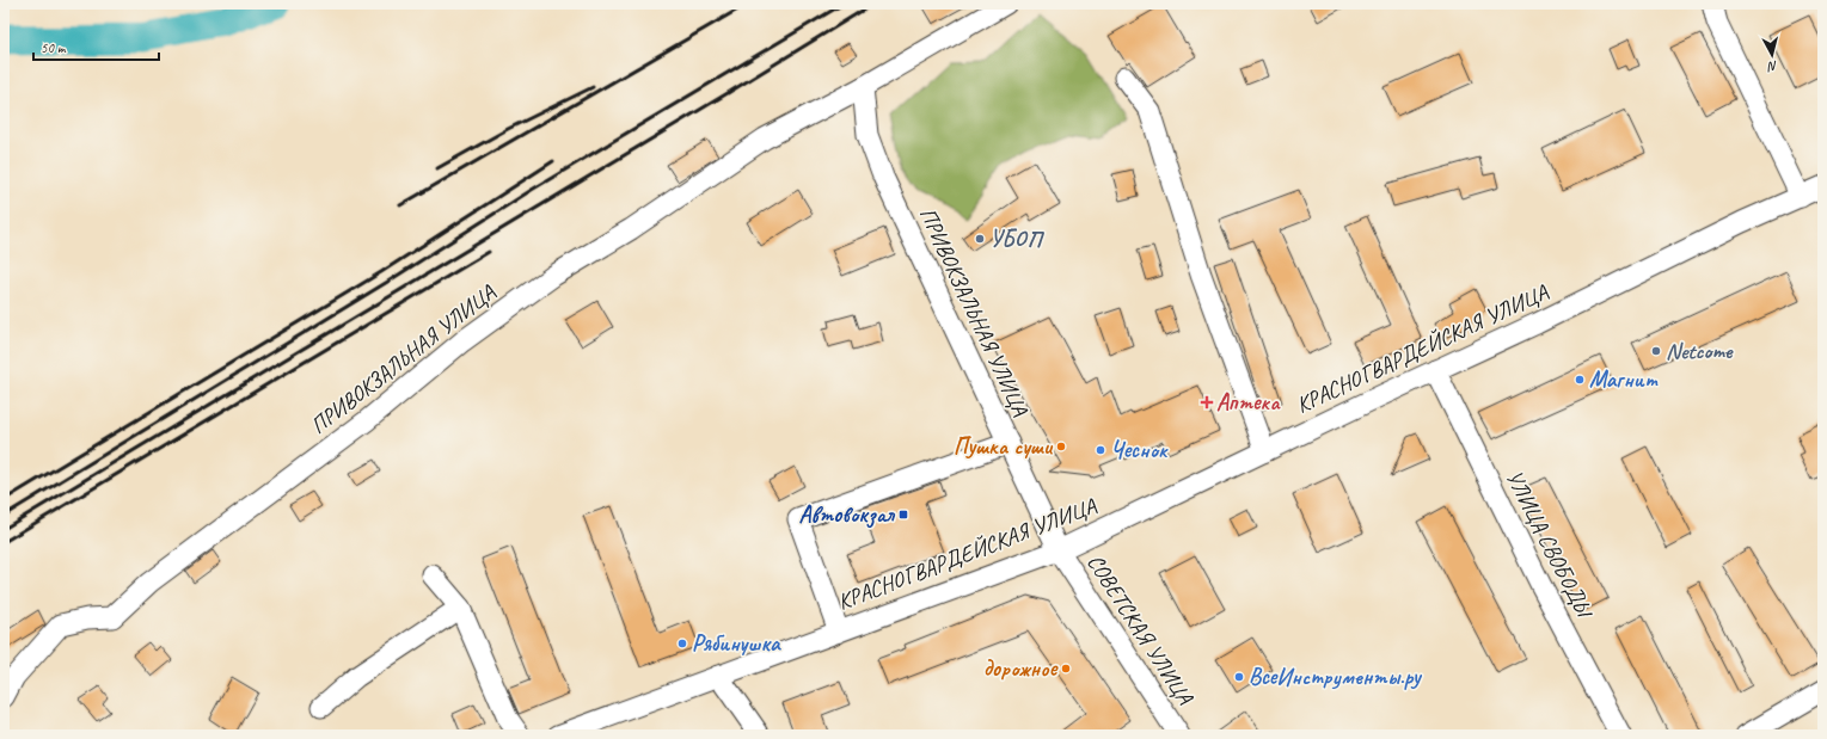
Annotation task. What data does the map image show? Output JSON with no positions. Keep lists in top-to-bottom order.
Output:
{
  "streets": {
    "street": [
      "ПРИВОКЗАЛЬНАЯ УЛИЦА",
      "КРАСНОГВАРДЕЙСКАЯ УЛИЦА",
      "УЛИЦА СВОБОДЫ",
      "СОВЕТСКАЯ УЛИЦА"
    ]
  },
  "crossings": [
    ["ПРИВОКЗАЛЬНАЯ УЛИЦА", "КРАСНОГВАРДЕЙСКАЯ УЛИЦА"],
    ["ПРИВОКЗАЛЬНАЯ УЛИЦА", "СОВЕТСКАЯ УЛИЦА"],
    ["КРАСНОГВАРДЕЙСКАЯ УЛИЦА", "УЛИЦА СВОБОДЫ"],
    ["КРАСНОГВАРДЕЙСКАЯ УЛИЦА", "СОВЕТСКАЯ УЛИЦА"]
  ],
  "places": {
    "other": [
      "УБОП",
      "Netcome",
      "Магнит",
      "Пушка суши",
      "Чеснок",
      "Рябинушка",
      "дорожное",
      "ВсеИнструменты.ру"
    ],
    "health": ["Аптека"],
    "transit": ["Автовокзал"]
  },
  "scale_bar": "50 m",
  "north": "bottom"
}
